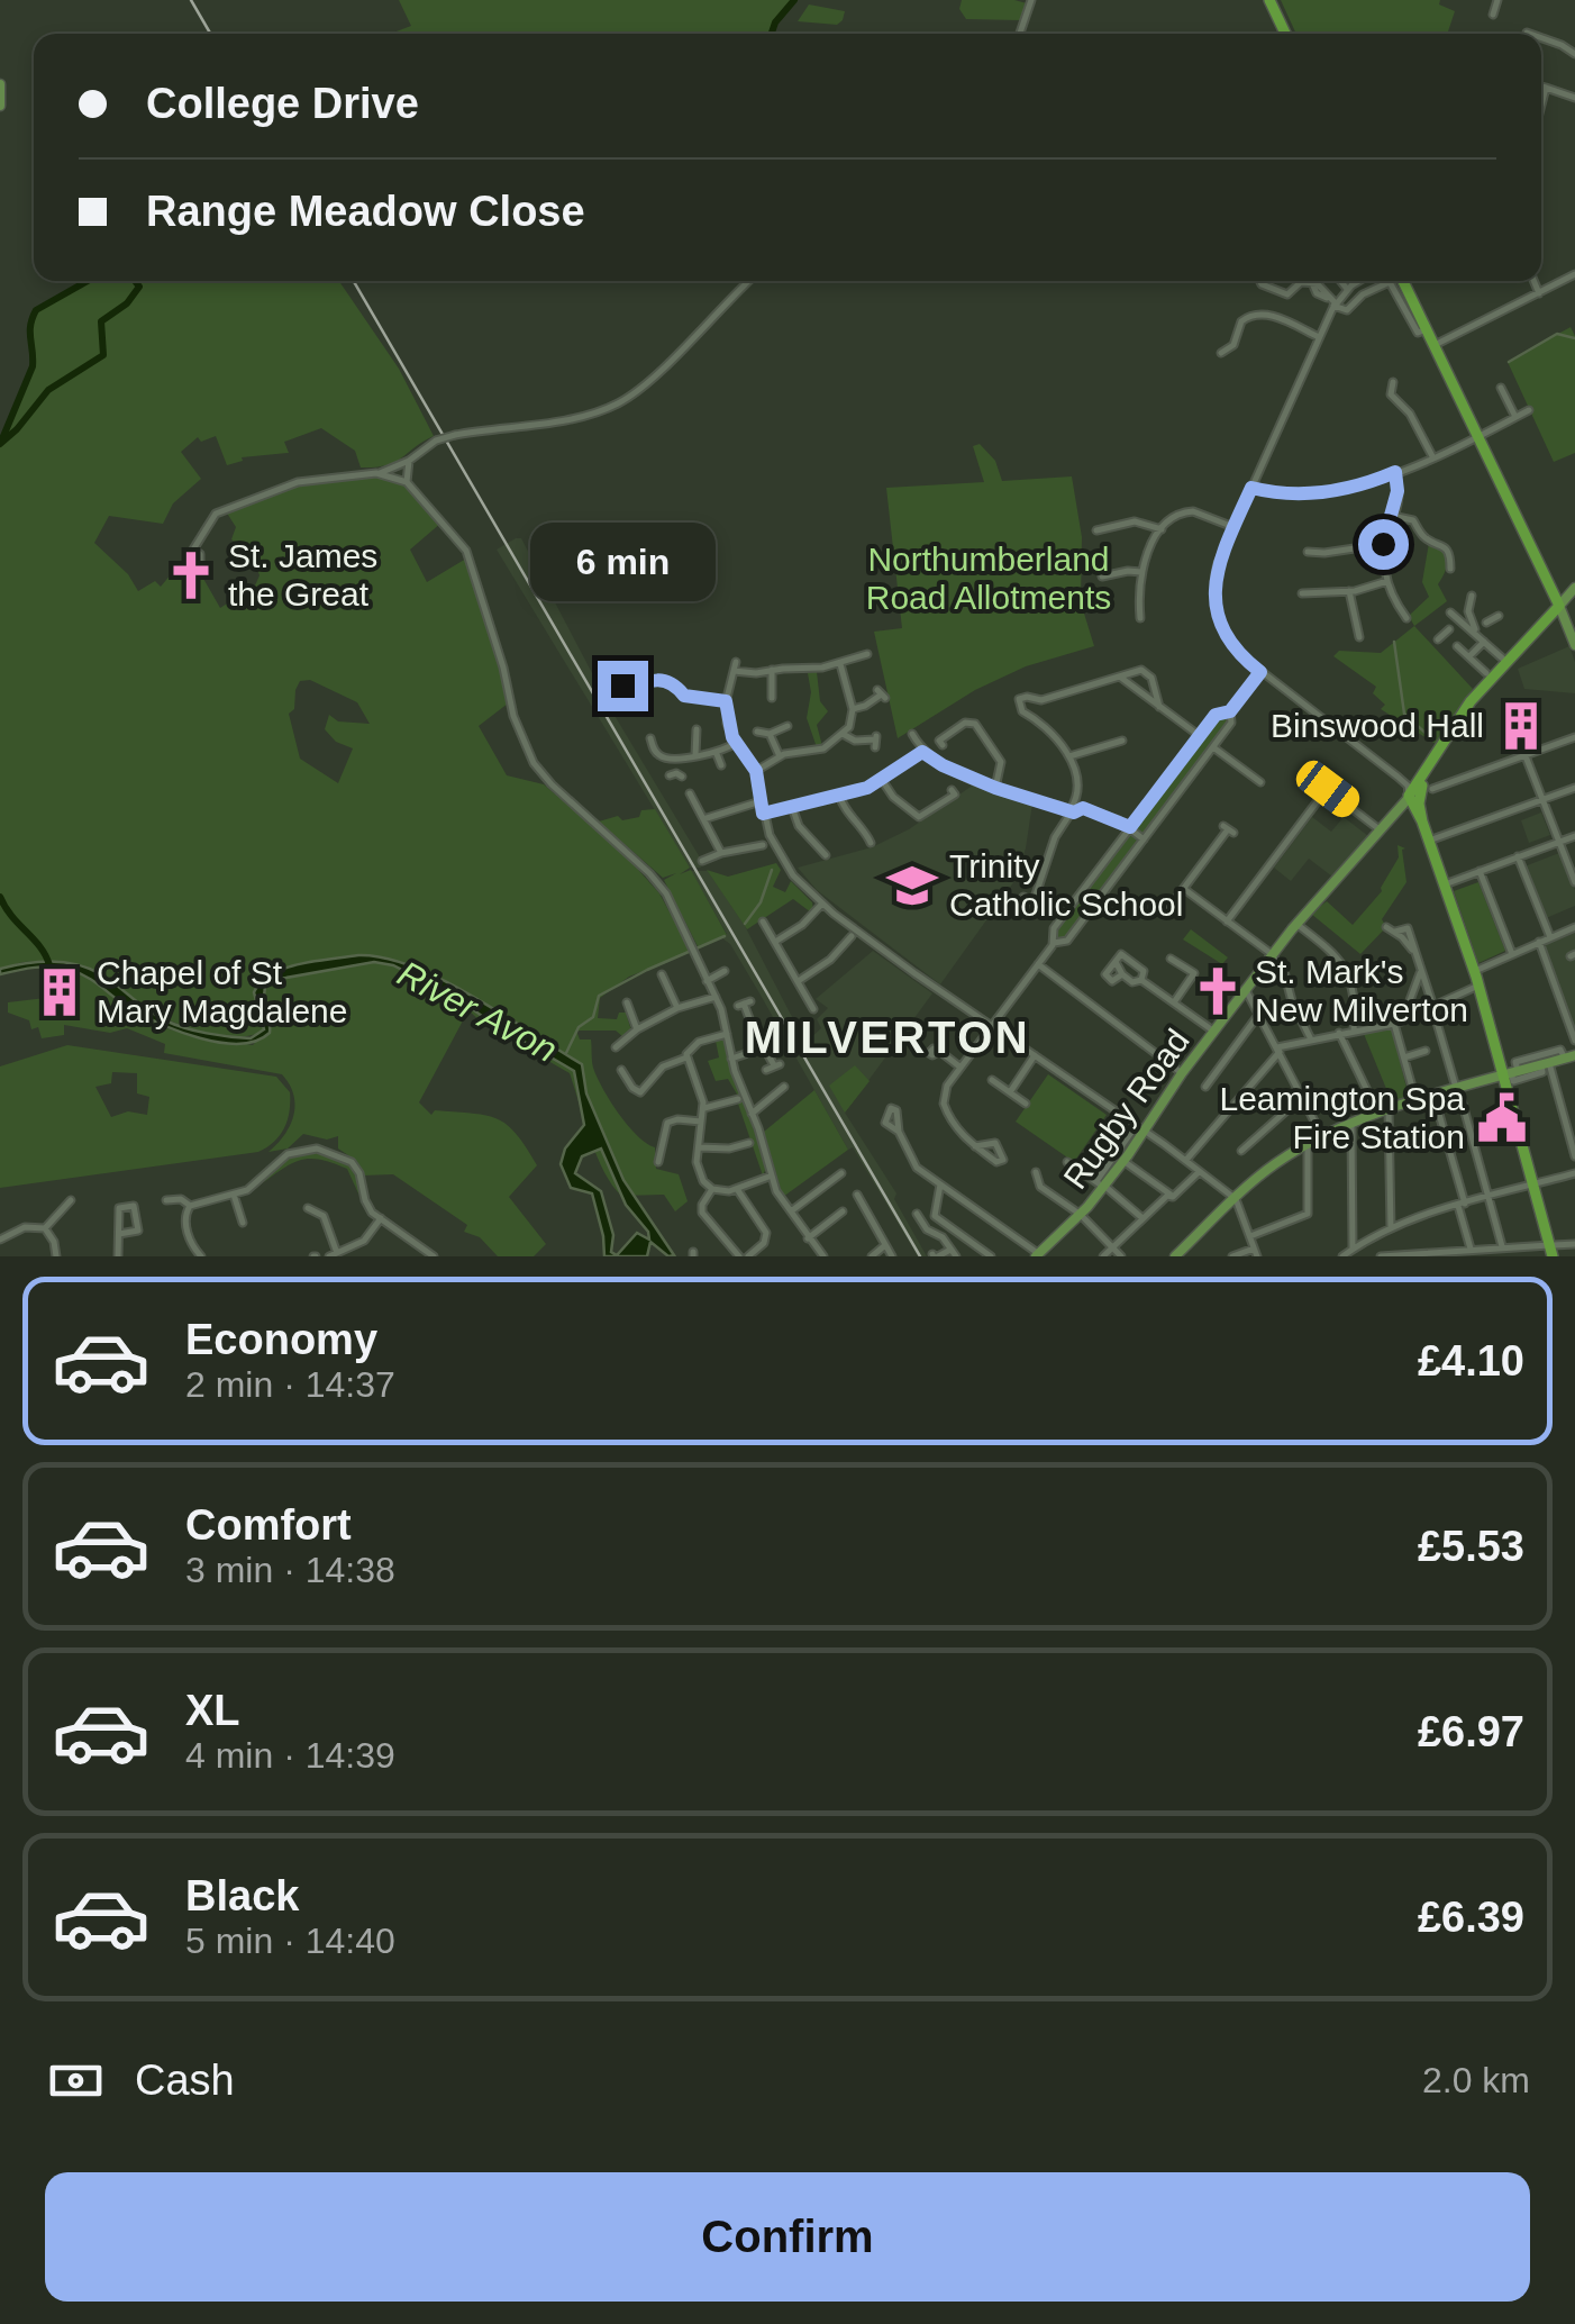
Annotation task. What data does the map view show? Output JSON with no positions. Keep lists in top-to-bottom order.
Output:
{
  "streets": {
    "main road": ["Rugby Road"]
  },
  "districts": ["MILVERTON"],
  "water": ["River Avon"],
  "parks": ["Northumberland Road Allotments"],
  "places": {
    "church": ["St. James the Great", "St. Mark's New Milverton"],
    "building": ["Binswood Hall", "Chapel of St Mary Magdalene"],
    "school or university": ["Trinity Catholic School"],
    "public building": ["Leamington Spa Fire Station"]
  },
  "page": {
    "banner": ["College Drive", "Range Meadow Close"],
    "bubble": "6 min",
    "list": [
      {
        "name": "Economy",
        "note": "2 min · 14:37",
        "value": "£4.10"
      },
      {
        "name": "Comfort",
        "note": "3 min · 14:38",
        "value": "£5.53"
      },
      {
        "name": "XL",
        "note": "4 min · 14:39",
        "value": "£6.97"
      },
      {
        "name": "Black",
        "note": "5 min · 14:40",
        "value": "£6.39"
      }
    ],
    "pay": ["Cash", "2.0 km"],
    "buttons": "Confirm"
  }
}
